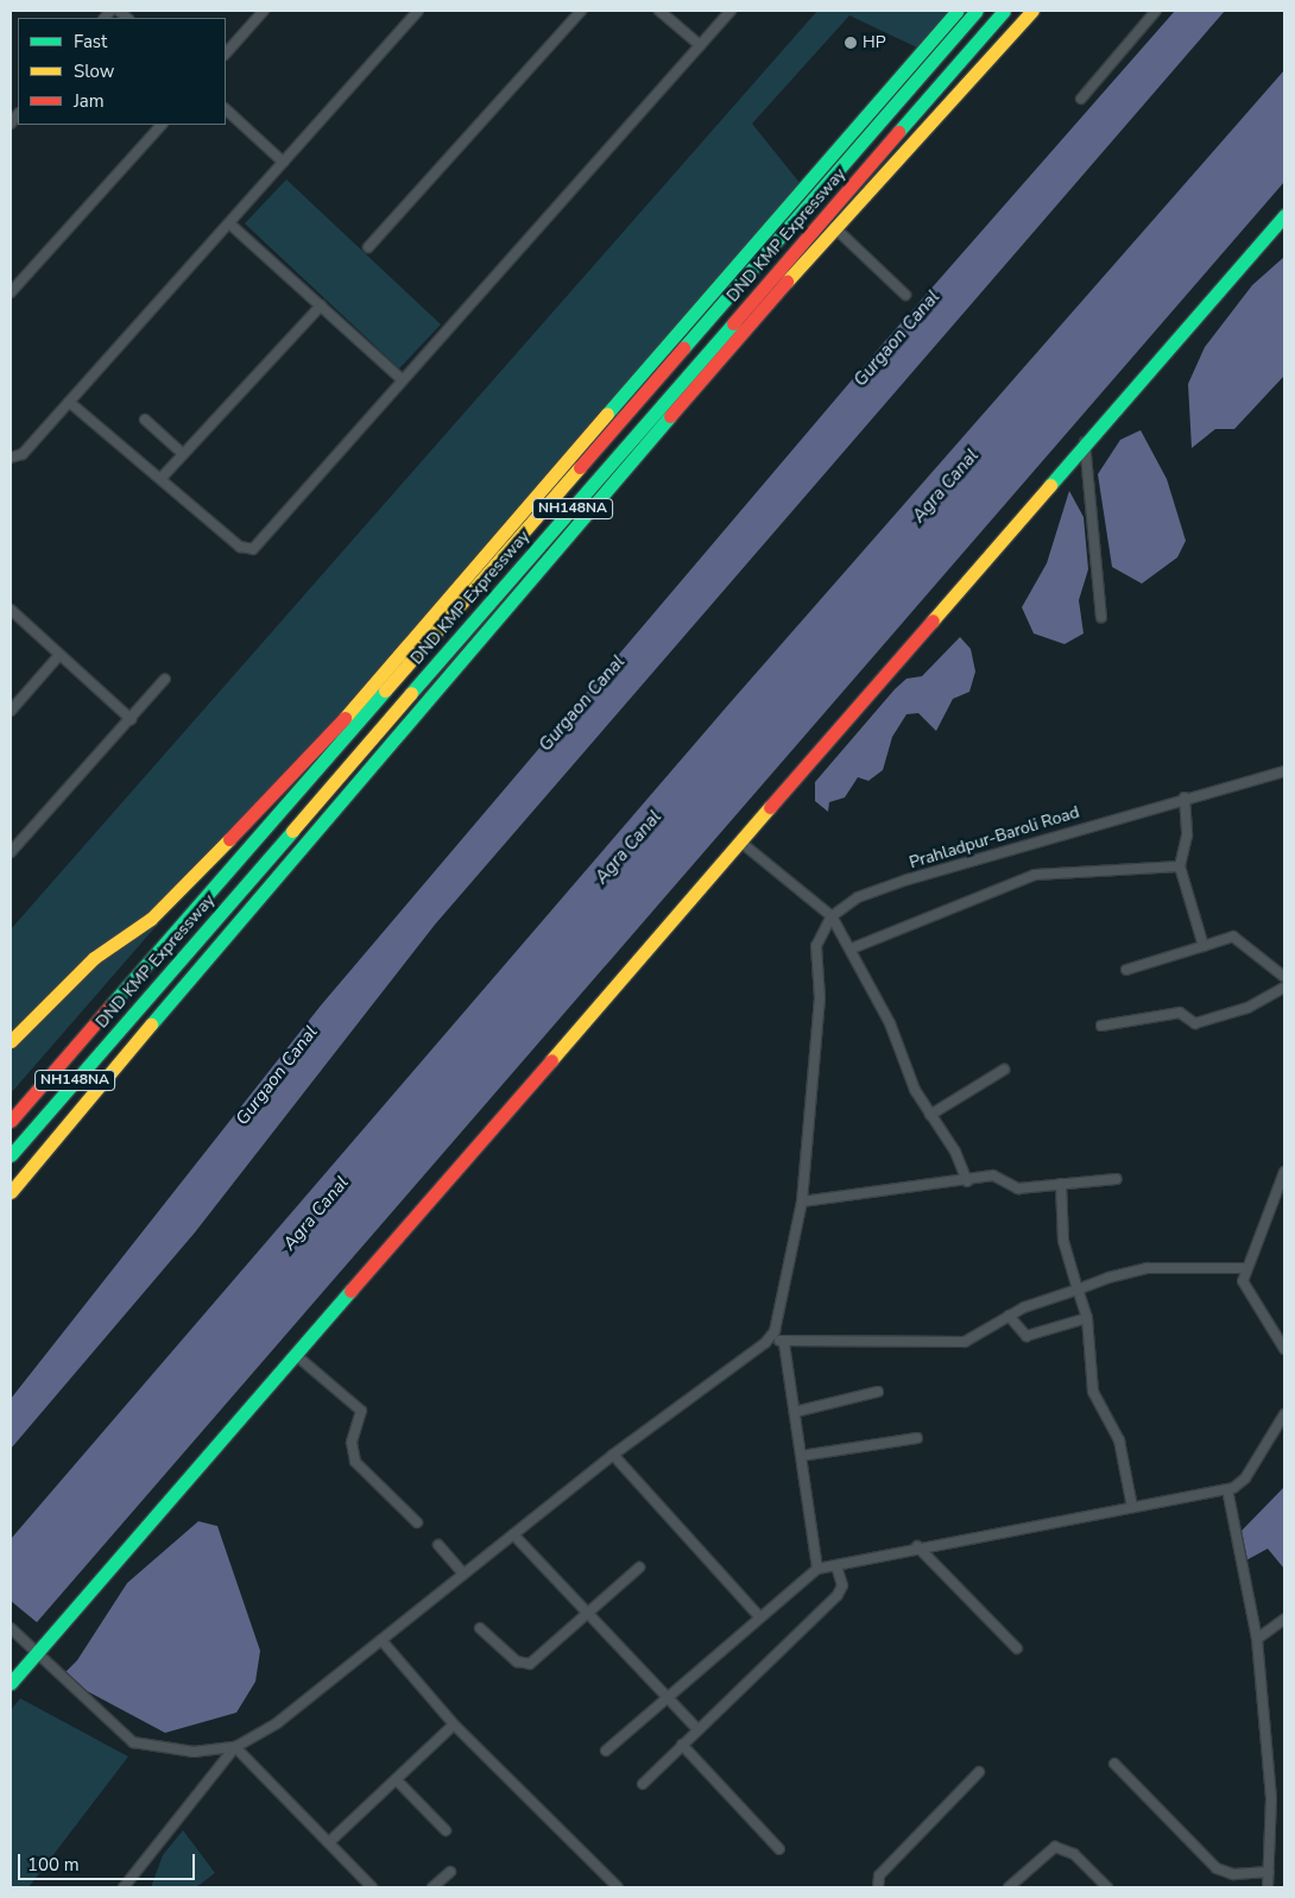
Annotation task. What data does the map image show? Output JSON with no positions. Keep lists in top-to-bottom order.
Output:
{
  "streets": {
    "main road": ["DND KMP Expressway", "NH148NA"],
    "street": ["Prahladpur-Baroli Road"]
  },
  "water": ["Gurgaon Canal", "Agra Canal"],
  "places": ["HP"],
  "legend": ["Fast", "Slow", "Jam"],
  "scale_bar": "100 m"
}
